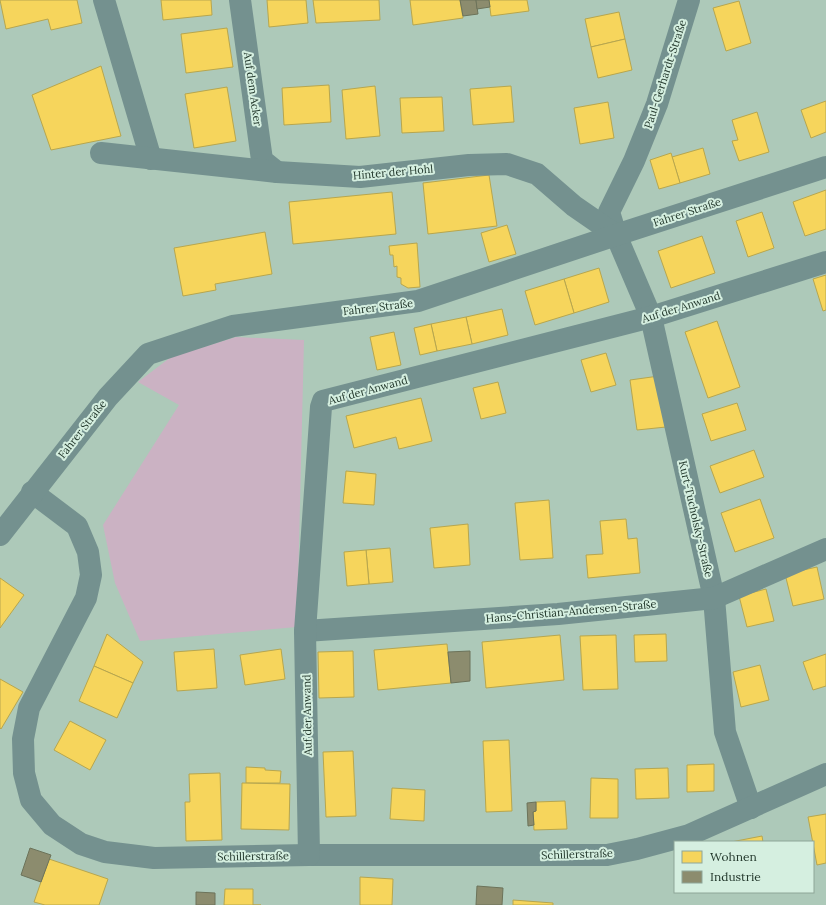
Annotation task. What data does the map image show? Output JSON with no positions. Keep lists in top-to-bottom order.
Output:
{
  "streets": {
    "street": [
      "Paul-Gerhardt-Straße",
      "Auf dem Acker",
      "Hinter der Hohl",
      "Fahrer Straße",
      "Auf der Anwand",
      "Kurt-Tucholsky-Straße",
      "Hans-Christian-Andersen-Straße",
      "Schillerstraße"
    ]
  },
  "crossings": [
    ["Paul-Gerhardt-Straße", "Hinter der Hohl"],
    ["Paul-Gerhardt-Straße", "Fahrer Straße"],
    ["Paul-Gerhardt-Straße", "Kurt-Tucholsky-Straße"],
    ["Auf dem Acker", "Hinter der Hohl"],
    ["Hinter der Hohl", "Fahrer Straße"],
    ["Hinter der Hohl", "Kurt-Tucholsky-Straße"],
    ["Fahrer Straße", "Kurt-Tucholsky-Straße"],
    ["Fahrer Straße", "Schillerstraße"],
    ["Auf der Anwand", "Kurt-Tucholsky-Straße"],
    ["Auf der Anwand", "Hans-Christian-Andersen-Straße"],
    ["Auf der Anwand", "Schillerstraße"],
    ["Kurt-Tucholsky-Straße", "Hans-Christian-Andersen-Straße"],
    ["Kurt-Tucholsky-Straße", "Schillerstraße"]
  ],
  "legend": ["Wohnen", "Industrie"]
}
